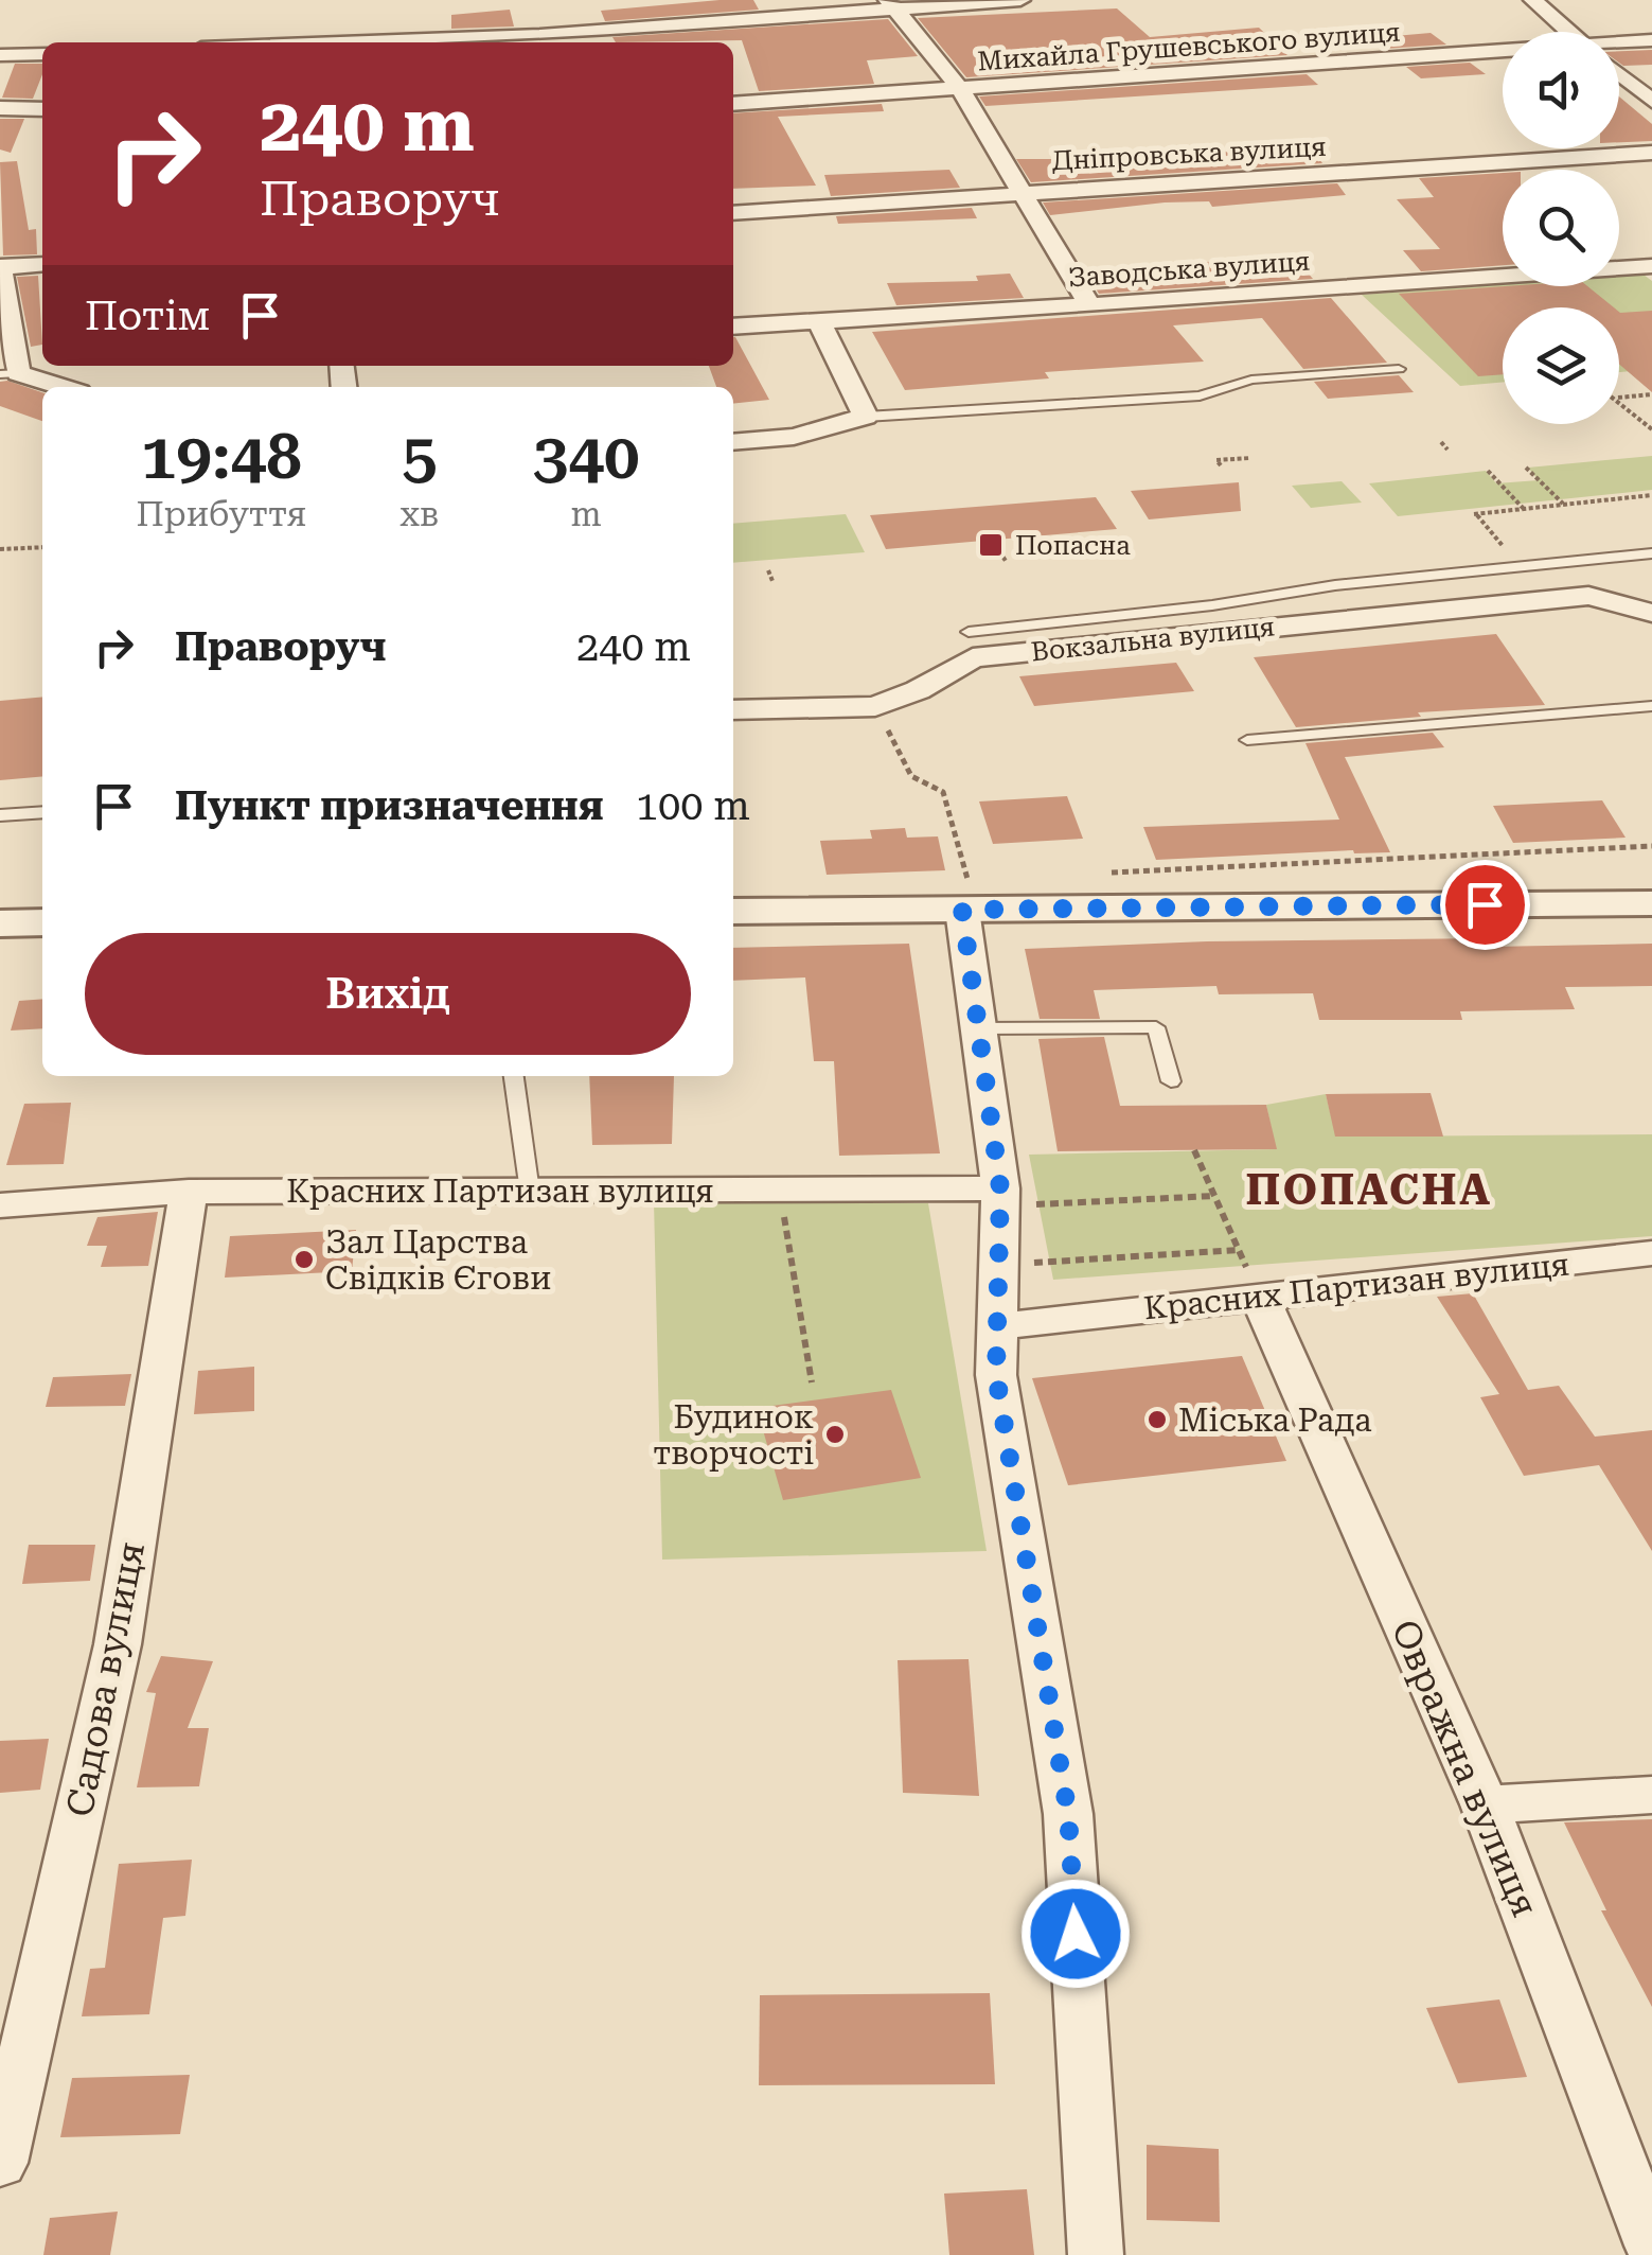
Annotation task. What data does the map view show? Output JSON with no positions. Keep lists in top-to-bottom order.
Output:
{
  "streets": {
    "street": [
      "Михайла Грушевського вулиця",
      "Дніпровська вулиця",
      "Заводська вулиця",
      "Вокзальна вулиця",
      "Красних Партизан вулиця",
      "Садова вулиця",
      "Овражна вулиця"
    ]
  },
  "crossings": [
    ["Красних Партизан вулиця", "Садова вулиця"],
    ["Красних Партизан вулиця", "Овражна вулиця"]
  ],
  "districts": ["ПОПАСНА"],
  "places": {
    "transit": ["Попасна"],
    "other": ["Зал Царства Свідків Єгови", "Міська Рада", "Будинок творчості"]
  },
  "page": {
    "turn": ["240 m", "Праворуч"],
    "then": "Потім",
    "eta": [
      "19:48",
      "Прибуття",
      "5",
      "хв",
      "340",
      "m"
    ],
    "list": [
      {
        "name": "Праворуч",
        "value": "240 m"
      },
      {
        "name": "Пункт призначення",
        "value": "100 m"
      }
    ],
    "buttons": "Вихід"
  }
}
